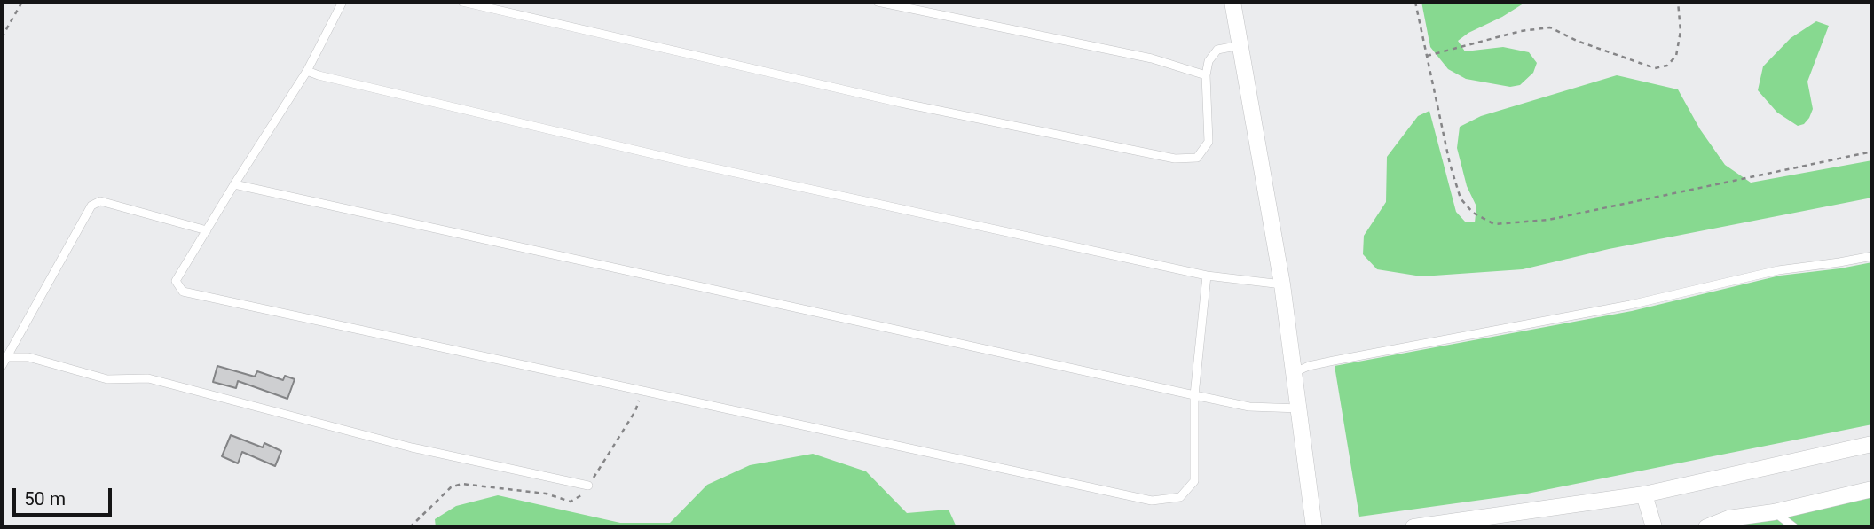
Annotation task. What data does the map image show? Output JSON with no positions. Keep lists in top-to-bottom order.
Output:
{
  "scale_bar": "50 m"
}
